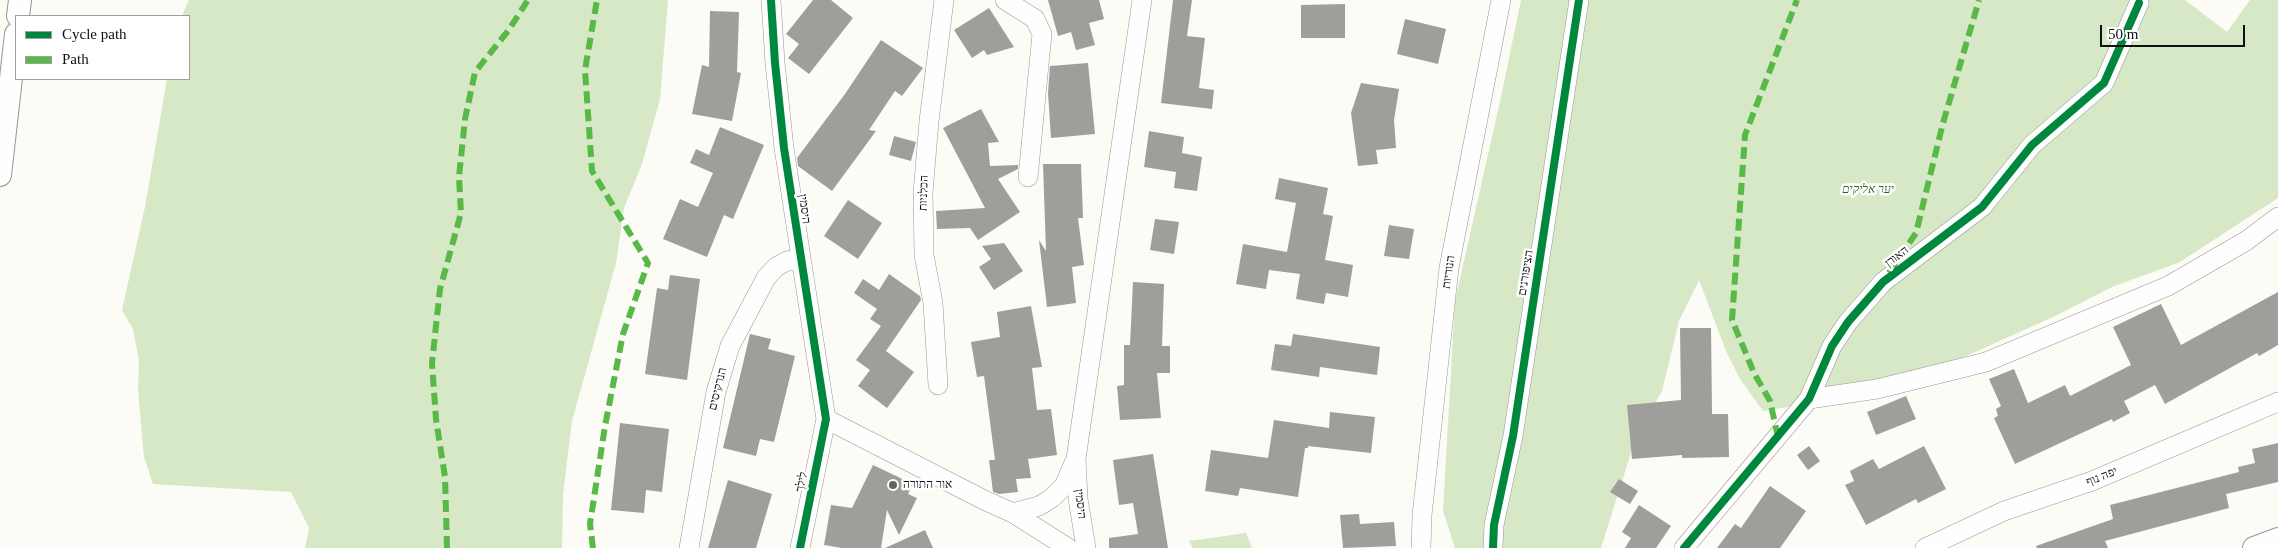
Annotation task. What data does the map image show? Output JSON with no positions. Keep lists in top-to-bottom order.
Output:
{
  "streets": {
    "street": [
      "הכלניות",
      "היסמין",
      "האורן",
      "הנוריות",
      "הציפורנים",
      "הנרקיסים",
      "יפה נוף",
      "לילך"
    ]
  },
  "crossings": [
    ["היסמין", "הנרקיסים"],
    ["היסמין", "לילך"]
  ],
  "parks": ["יער אליקים"],
  "places": ["אור התורה"],
  "legend": ["Cycle path", "Path"],
  "scale_bar": "50 m"
}
